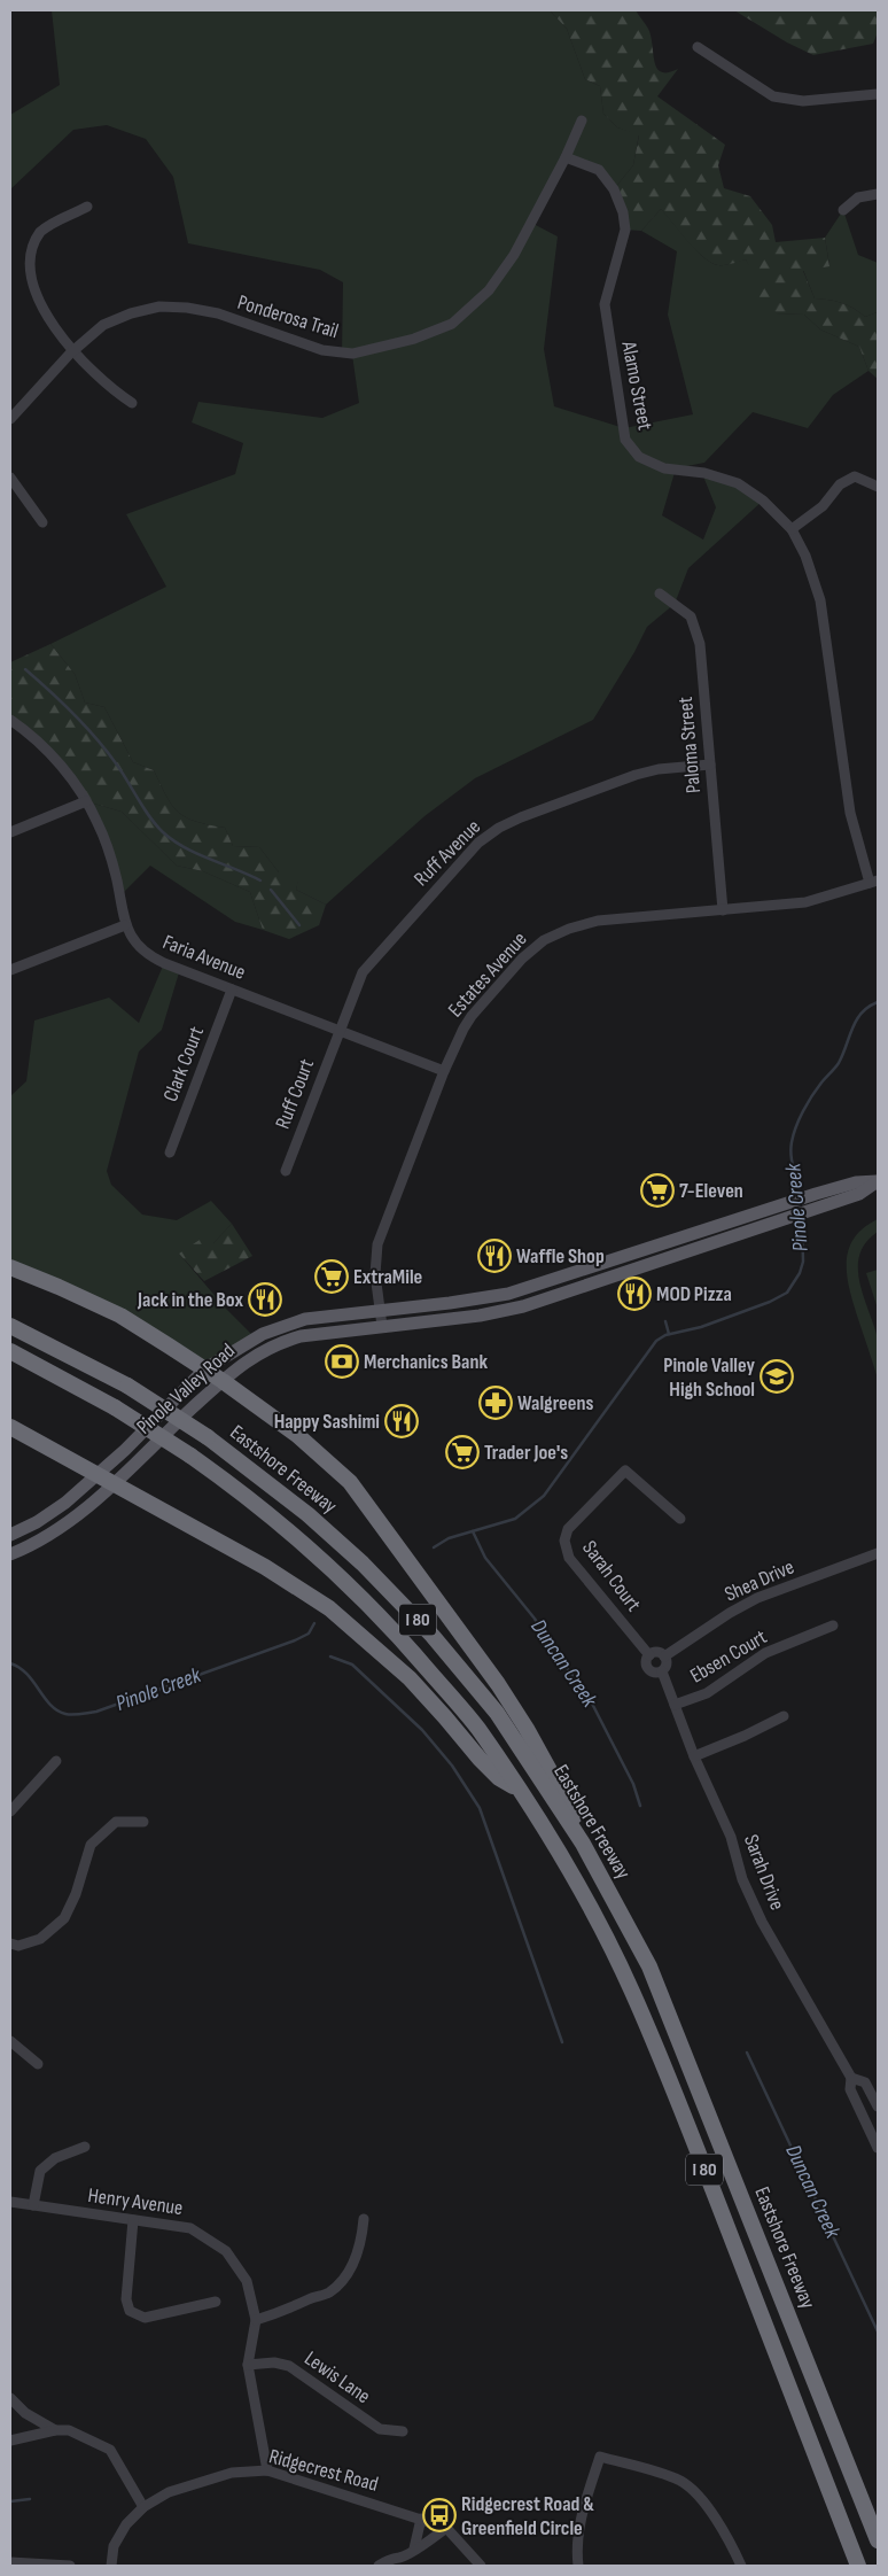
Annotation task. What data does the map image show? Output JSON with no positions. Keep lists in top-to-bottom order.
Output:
{
  "streets": {
    "highway": ["Eastshore Freeway", "I 80"],
    "main road": ["Pinole Valley Road"],
    "street": [
      "Ponderosa Trail",
      "Alamo Street",
      "Paloma Street",
      "Ruff Avenue",
      "Faria Avenue",
      "Estates Avenue",
      "Clark Court",
      "Ruff Court",
      "Sarah Court",
      "Shea Drive",
      "Ebsen Court",
      "Sarah Drive",
      "Henry Avenue",
      "Lewis Lane",
      "Ridgecrest Road"
    ]
  },
  "crossings": [
    ["Ponderosa Trail", "Alamo Street"],
    ["Alamo Street", "Estates Avenue"],
    ["Paloma Street", "Ruff Avenue"],
    ["Paloma Street", "Estates Avenue"],
    ["Ruff Avenue", "Faria Avenue"],
    ["Ruff Avenue", "Ruff Court"],
    ["Faria Avenue", "Estates Avenue"],
    ["Faria Avenue", "Clark Court"],
    ["Faria Avenue", "Ruff Court"],
    ["Estates Avenue", "Pinole Valley Road"],
    ["Sarah Court", "Shea Drive"],
    ["Sarah Court", "Sarah Drive"],
    ["Shea Drive", "Sarah Drive"],
    ["Ebsen Court", "Sarah Drive"],
    ["Henry Avenue", "Lewis Lane"],
    ["Henry Avenue", "Ridgecrest Road"]
  ],
  "water": ["Pinole Creek", "Duncan Creek"],
  "places": {
    "supermarket": ["7-Eleven", "ExtraMile", "Trader Joe's"],
    "restaurant": [
      "Waffle Shop",
      "MOD Pizza",
      "Jack in the Box",
      "Happy Sashimi"
    ],
    "bank": ["Merchanics Bank"],
    "school or university": ["Pinole Valley High School"],
    "pharmacy": ["Walgreens"],
    "bus stop": ["Ridgecrest Road & Greenfield Circle"]
  }
}
